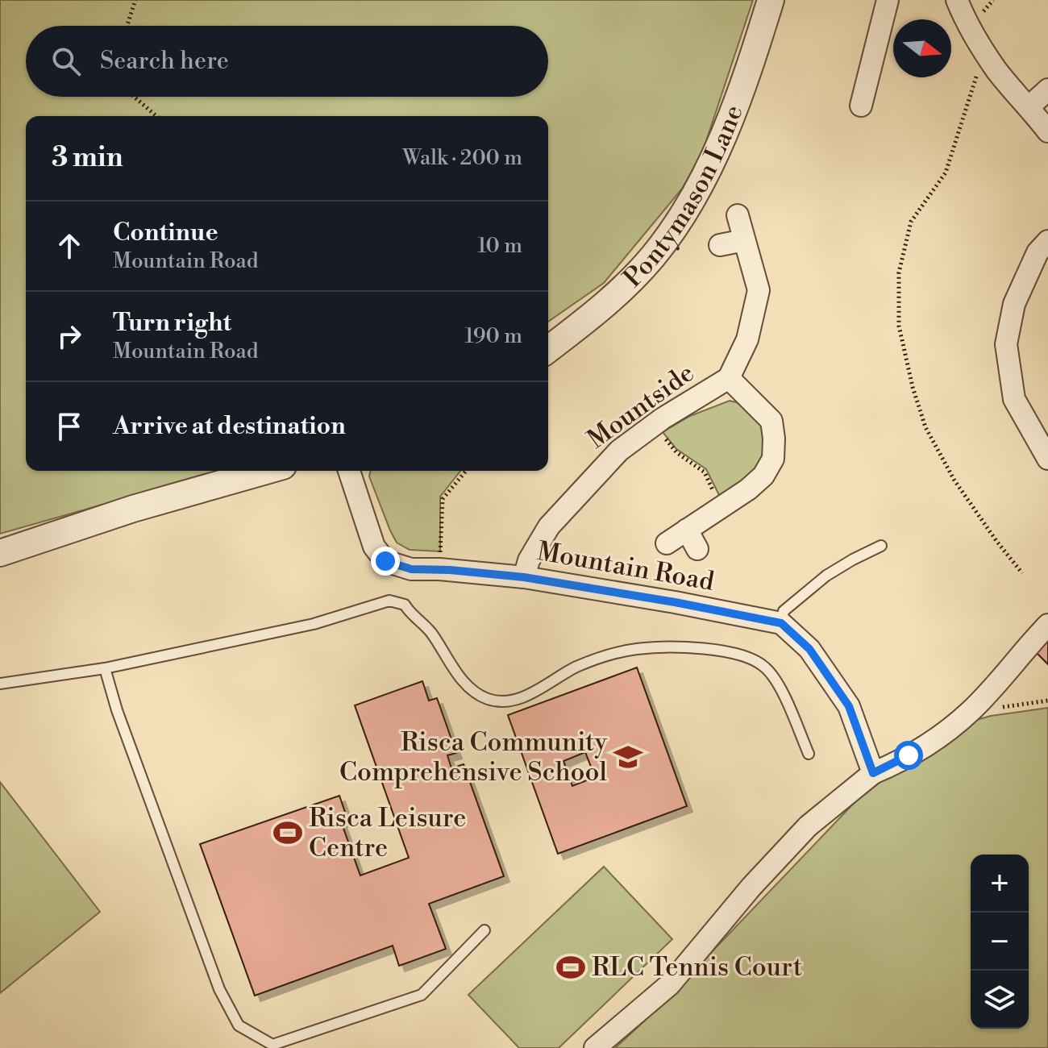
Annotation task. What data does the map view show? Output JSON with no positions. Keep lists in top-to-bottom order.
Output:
{
  "streets": {
    "street": ["Pontymason Lane", "Mountside", "Mountain Road"]
  },
  "crossings": [
    ["Mountside", "Mountain Road"]
  ],
  "places": {
    "school or university": ["Risca Community Comprehensive School"],
    "sports": ["Risca Leisure Centre", "RLC Tennis Court"]
  },
  "north": "right",
  "page": {
    "search": "Search here",
    "heading": ["3 min", "Walk · 200 m"],
    "list": [
      ["Continue", "Mountain Road", "10 m"],
      ["Turn right", "Mountain Road", "190 m"],
      "Arrive at destination"
    ],
    "map_buttons": ["+", "−"]
  }
}
